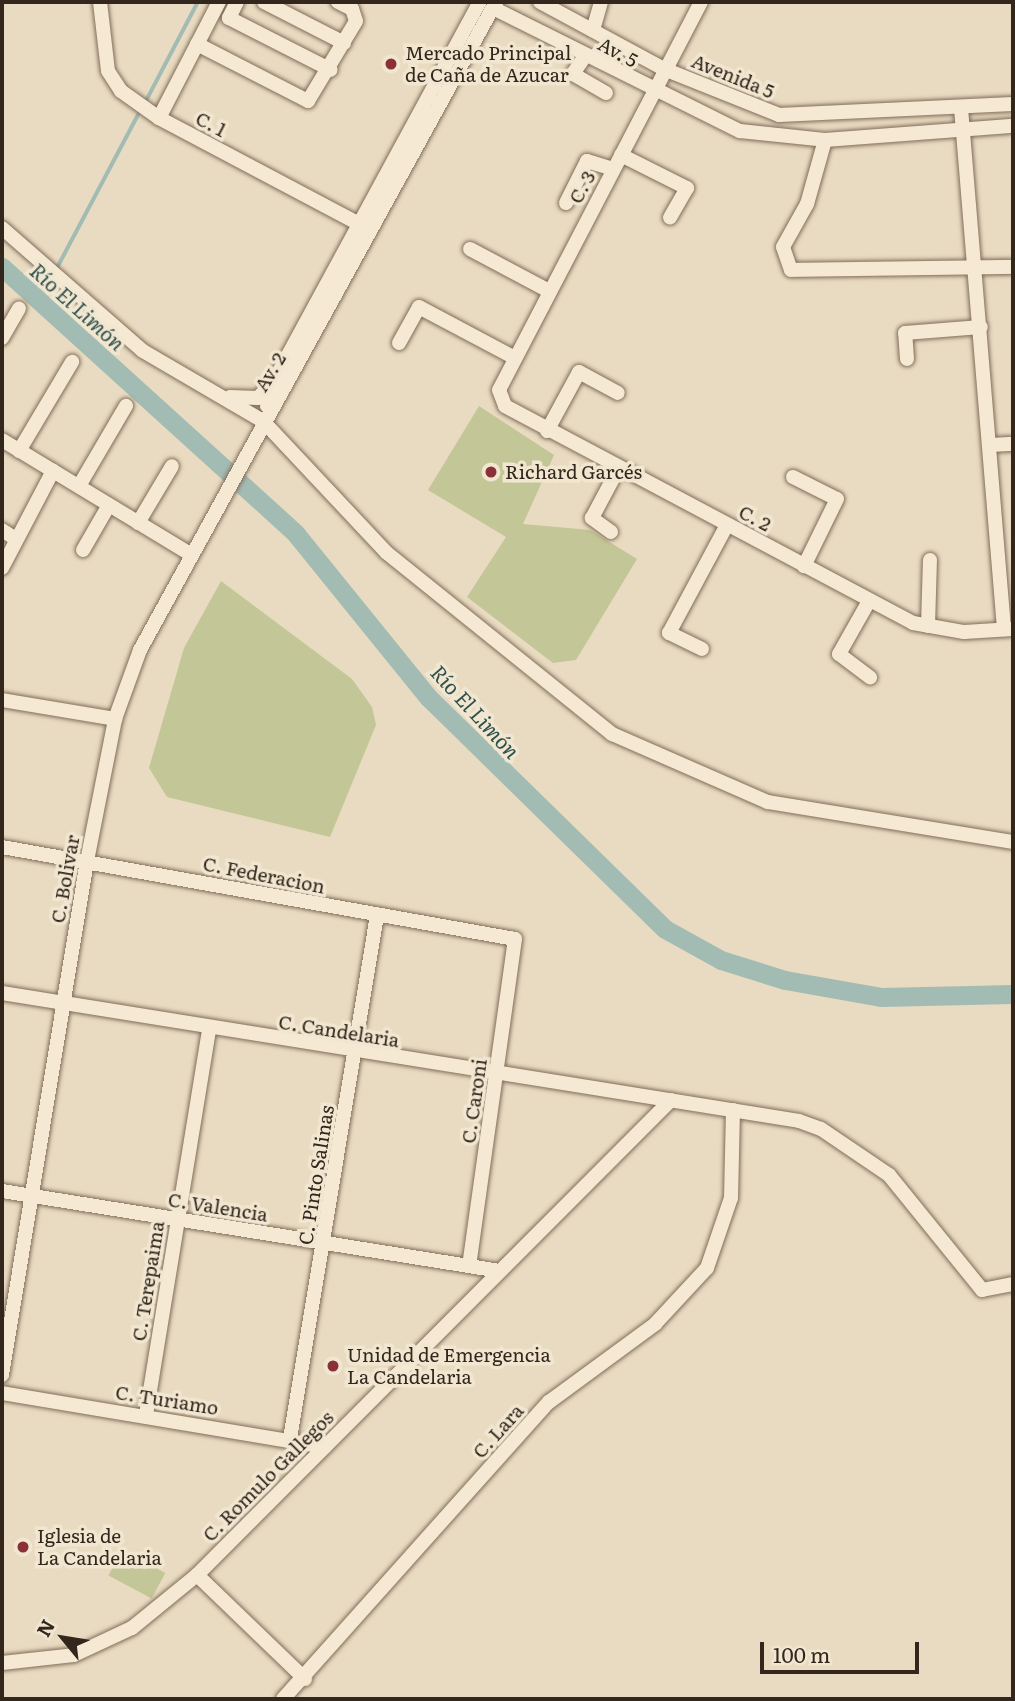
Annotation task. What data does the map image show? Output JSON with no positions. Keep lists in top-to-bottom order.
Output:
{
  "streets": {
    "street": [
      "Av. 5",
      "Avenida 5",
      "C. 1",
      "C. 3",
      "Av. 2",
      "C. 2",
      "C. Federacion",
      "C. Bolivar",
      "C. Candelaria",
      "C. Caroni",
      "C. Pinto Salinas",
      "C. Valencia",
      "C. Terepaima",
      "C. Turiamo",
      "C. Lara",
      "C. Romulo Gallegos"
    ]
  },
  "crossings": [
    ["Av. 5", "C. 3"],
    ["Av. 5", "Av. 2"],
    ["Avenida 5", "C. 3"],
    ["C. 1", "Av. 2"],
    ["C. 3", "C. 2"],
    ["Av. 2", "C. Bolivar"],
    ["C. Federacion", "C. Bolivar"],
    ["C. Federacion", "C. Caroni"],
    ["C. Federacion", "C. Pinto Salinas"],
    ["C. Bolivar", "C. Candelaria"],
    ["C. Bolivar", "C. Valencia"],
    ["C. Candelaria", "C. Caroni"],
    ["C. Candelaria", "C. Pinto Salinas"],
    ["C. Candelaria", "C. Terepaima"],
    ["C. Candelaria", "C. Lara"],
    ["C. Candelaria", "C. Romulo Gallegos"],
    ["C. Caroni", "C. Valencia"],
    ["C. Pinto Salinas", "C. Valencia"],
    ["C. Pinto Salinas", "C. Turiamo"],
    ["C. Valencia", "C. Terepaima"],
    ["C. Valencia", "C. Romulo Gallegos"],
    ["C. Terepaima", "C. Turiamo"],
    ["C. Turiamo", "C. Romulo Gallegos"]
  ],
  "water": ["Río El Limón"],
  "places": [
    "Mercado Principal de Caña de Azucar",
    "Richard Garcés",
    "Unidad de Emergencia La Candelaria",
    "Iglesia de La Candelaria"
  ],
  "scale_bar": "100 m",
  "north": "top left"
}
